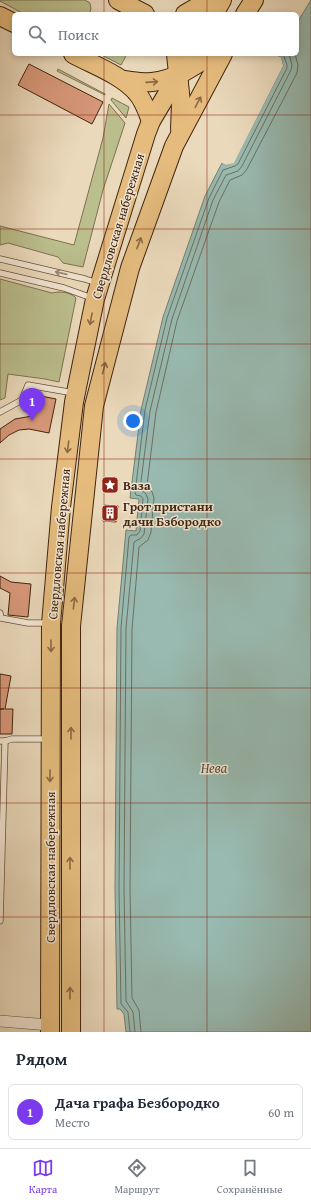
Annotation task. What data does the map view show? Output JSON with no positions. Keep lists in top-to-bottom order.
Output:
{
  "streets": {
    "main road": ["Свердловская набережная"]
  },
  "water": ["Нева"],
  "places": {
    "place": ["Ваза"],
    "building": ["Грот пристани дачи Бзбородко"]
  },
  "page": {
    "search": "Поиск",
    "pins": "1",
    "heading": "Рядом",
    "list": [
      {
        "mark": "1",
        "name": "Дача графа Безбородко",
        "note": "Место",
        "value": "60 m"
      }
    ],
    "nav": ["Карта", "Маршрут", "Сохранённые"]
  }
}
